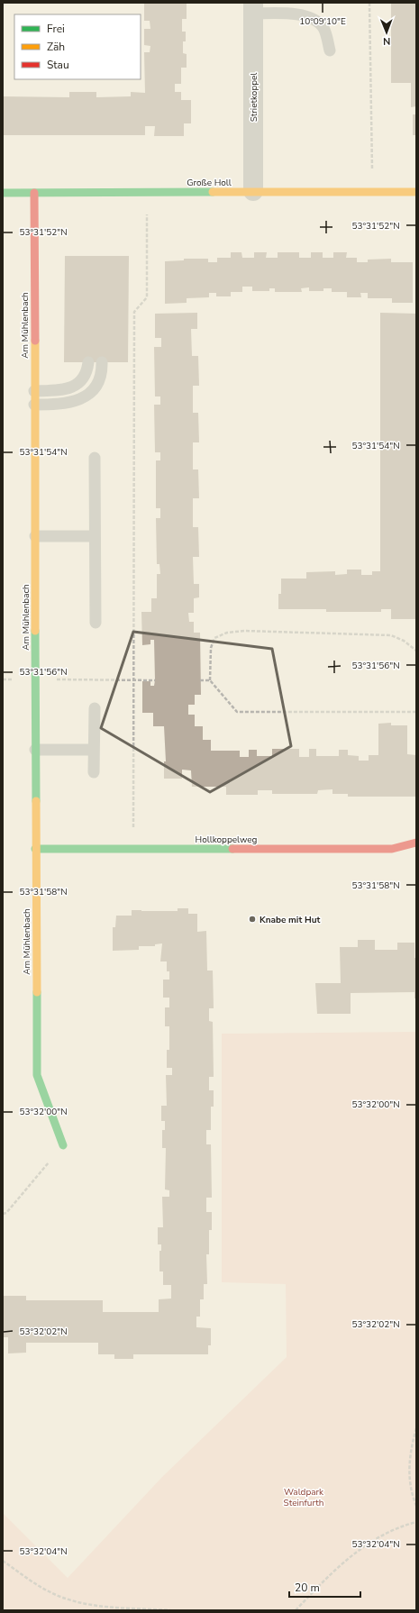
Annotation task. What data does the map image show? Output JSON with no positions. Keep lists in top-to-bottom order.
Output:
{
  "streets": {
    "street": [
      "Strietkoppel",
      "Große Holl",
      "Am Mühlenbach",
      "Hollkoppelweg"
    ]
  },
  "crossings": [
    ["Strietkoppel", "Große Holl"],
    ["Große Holl", "Am Mühlenbach"],
    ["Am Mühlenbach", "Hollkoppelweg"]
  ],
  "parks": ["Waldpark Steinfurth"],
  "places": ["Knabe mit Hut"],
  "legend": ["Frei", "Zäh", "Stau"],
  "scale_bar": "20 m",
  "north": "bottom",
  "coordinates": [
    "10°09'10\"E",
    "53°31'52\"N",
    "53°31'54\"N",
    "53°31'56\"N",
    "53°31'58\"N",
    "53°32'00\"N",
    "53°32'02\"N",
    "53°32'04\"N"
  ]
}
